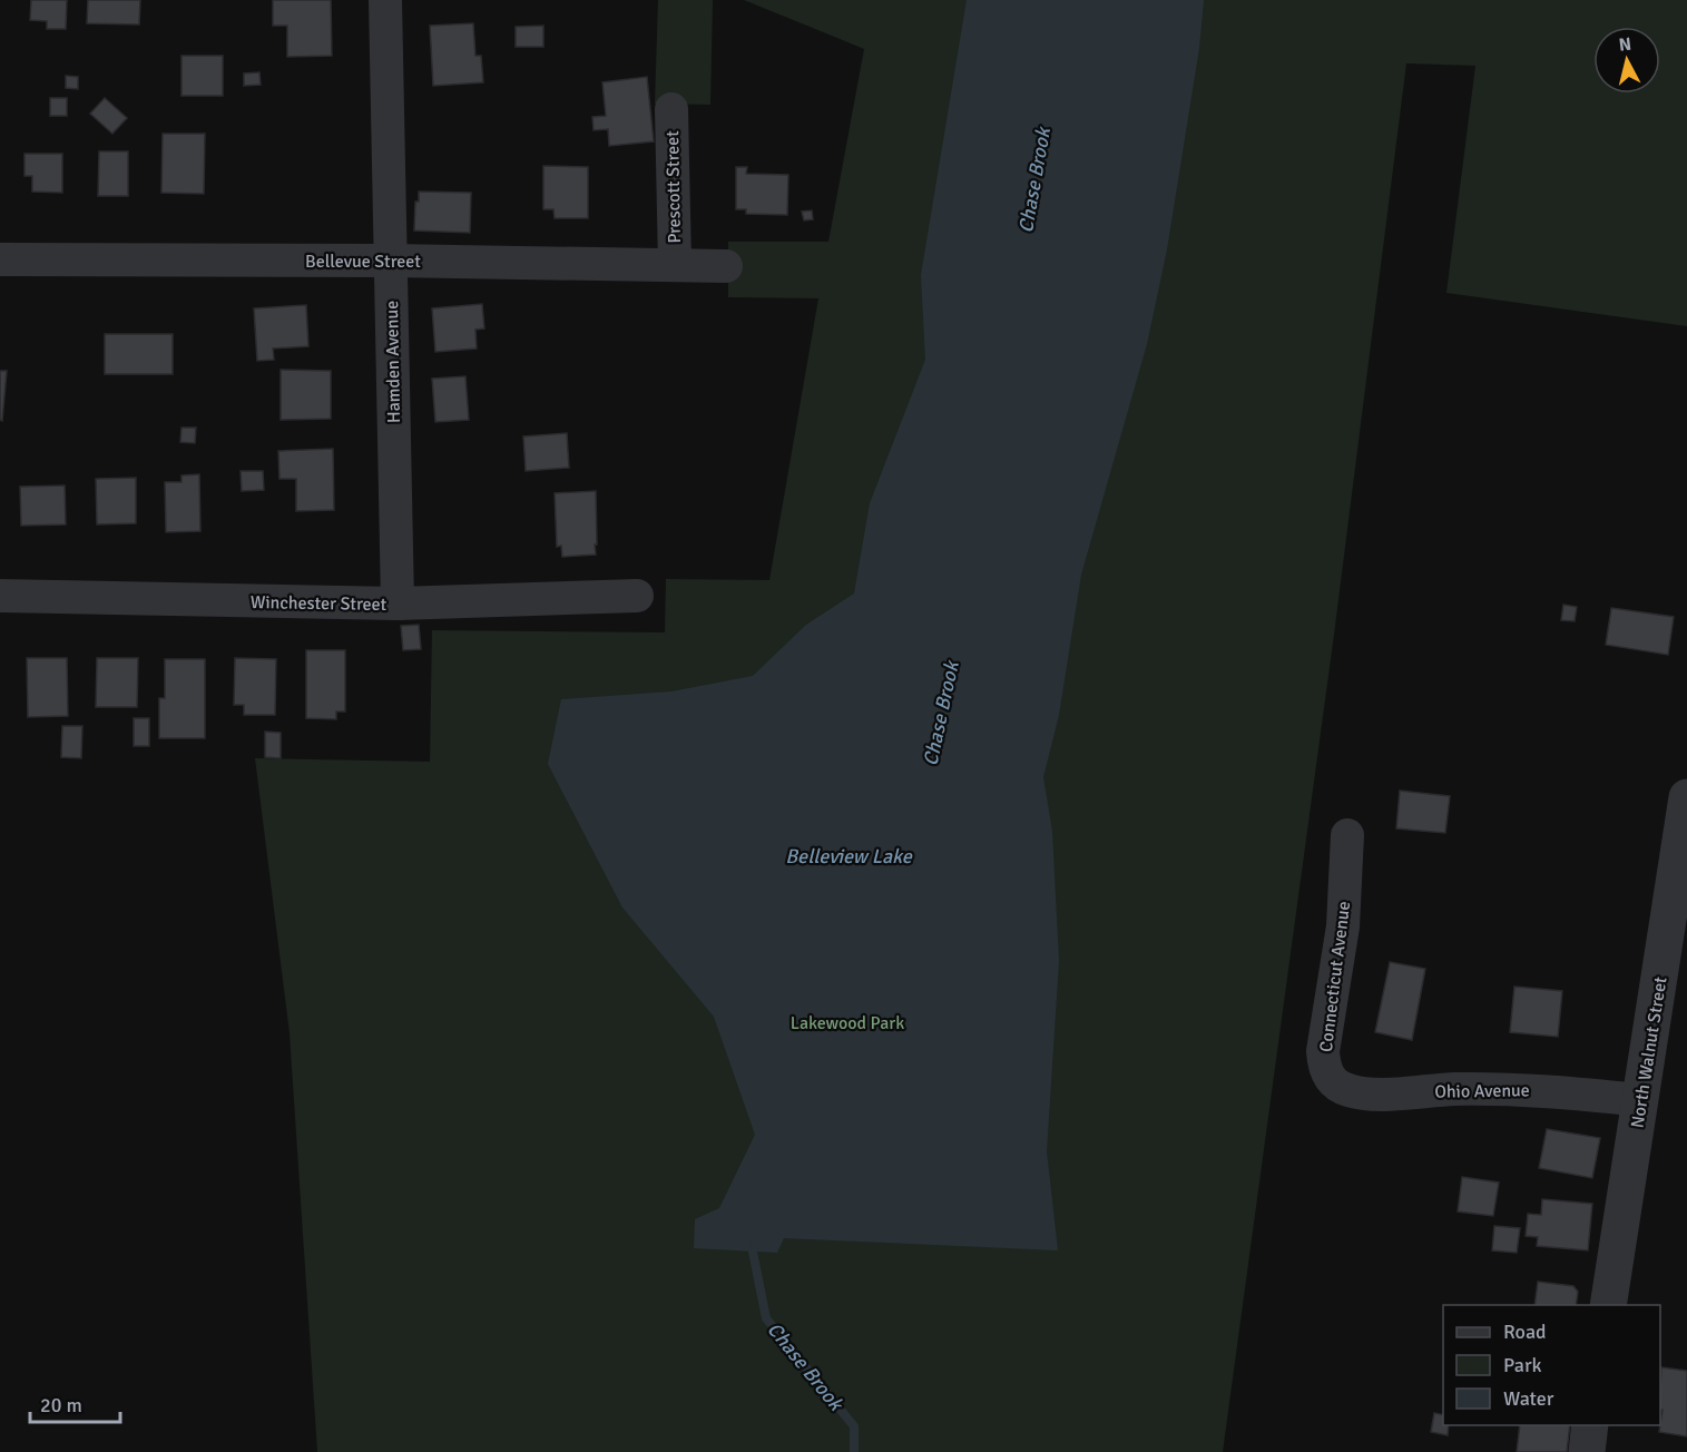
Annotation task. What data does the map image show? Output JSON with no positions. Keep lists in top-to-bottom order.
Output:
{
  "streets": {
    "street": [
      "Prescott Street",
      "Bellevue Street",
      "Hamden Avenue",
      "Winchester Street",
      "Connecticut Avenue",
      "North Walnut Street",
      "Ohio Avenue"
    ]
  },
  "crossings": [
    ["Prescott Street", "Bellevue Street"],
    ["Bellevue Street", "Hamden Avenue"],
    ["Hamden Avenue", "Winchester Street"],
    ["Connecticut Avenue", "Ohio Avenue"],
    ["North Walnut Street", "Ohio Avenue"]
  ],
  "water": ["Chase Brook", "Belleview Lake"],
  "parks": ["Lakewood Park"],
  "legend": ["Road", "Park", "Water"],
  "scale_bar": "20 m",
  "north": "top"
}
